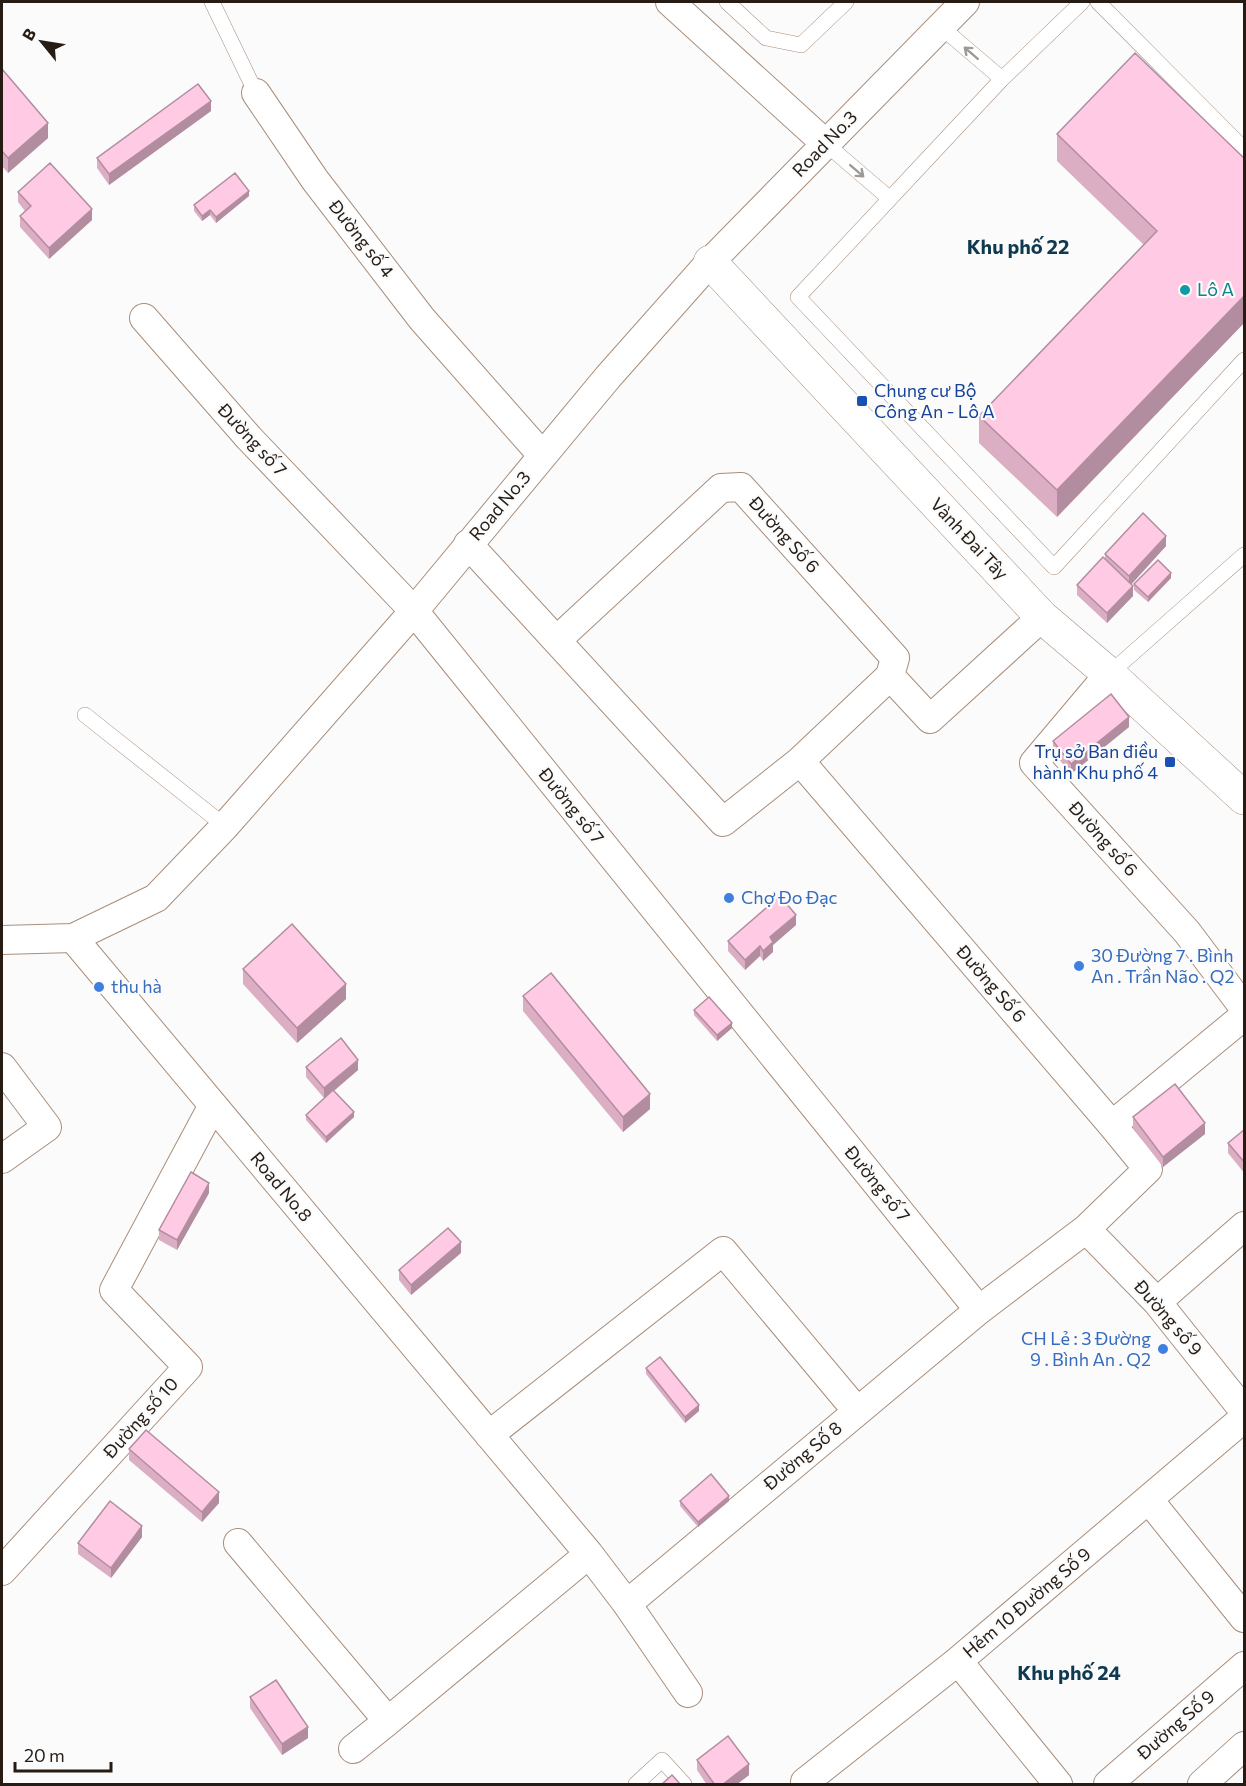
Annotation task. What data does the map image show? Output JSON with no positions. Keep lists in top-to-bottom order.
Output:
{
  "streets": {
    "street": [
      "Road No.3",
      "Đường số 4",
      "Đường số 7",
      "Đường Số 6",
      "Vành Đai Tây",
      "Đường số 6",
      "Road No.8",
      "Đường số 9",
      "Đường số 10",
      "Đường Số 8",
      "Hẻm 10 Đường Số 9",
      "Đường Số 9"
    ]
  },
  "crossings": [
    ["Road No.3", "Đường số 4"],
    ["Road No.3", "Đường số 7"],
    ["Road No.3", "Vành Đai Tây"],
    ["Road No.3", "Road No.8"],
    ["Đường số 7", "Đường Số 8"],
    ["Đường Số 6", "Đường số 9"],
    ["Đường Số 6", "Đường Số 8"],
    ["Vành Đai Tây", "Đường số 6"],
    ["Road No.8", "Đường số 10"],
    ["Road No.8", "Đường Số 8"],
    ["Đường số 9", "Đường Số 8"]
  ],
  "districts": ["Khu phố 22", "Khu phố 24"],
  "places": {
    "other": [
      "Lô A",
      "Chợ Đo Đạc",
      "30 Đường 7 . Bình An . Trần Não . Q2",
      "thu hà",
      "CH Lẻ : 3 Đường 9 . Bình An . Q2"
    ],
    "transit": ["Chung cư Bộ Công An - Lô A", "Trụ sở Ban điều hành Khu phố 4"]
  },
  "scale_bar": "20 m",
  "north": "top left"
}
